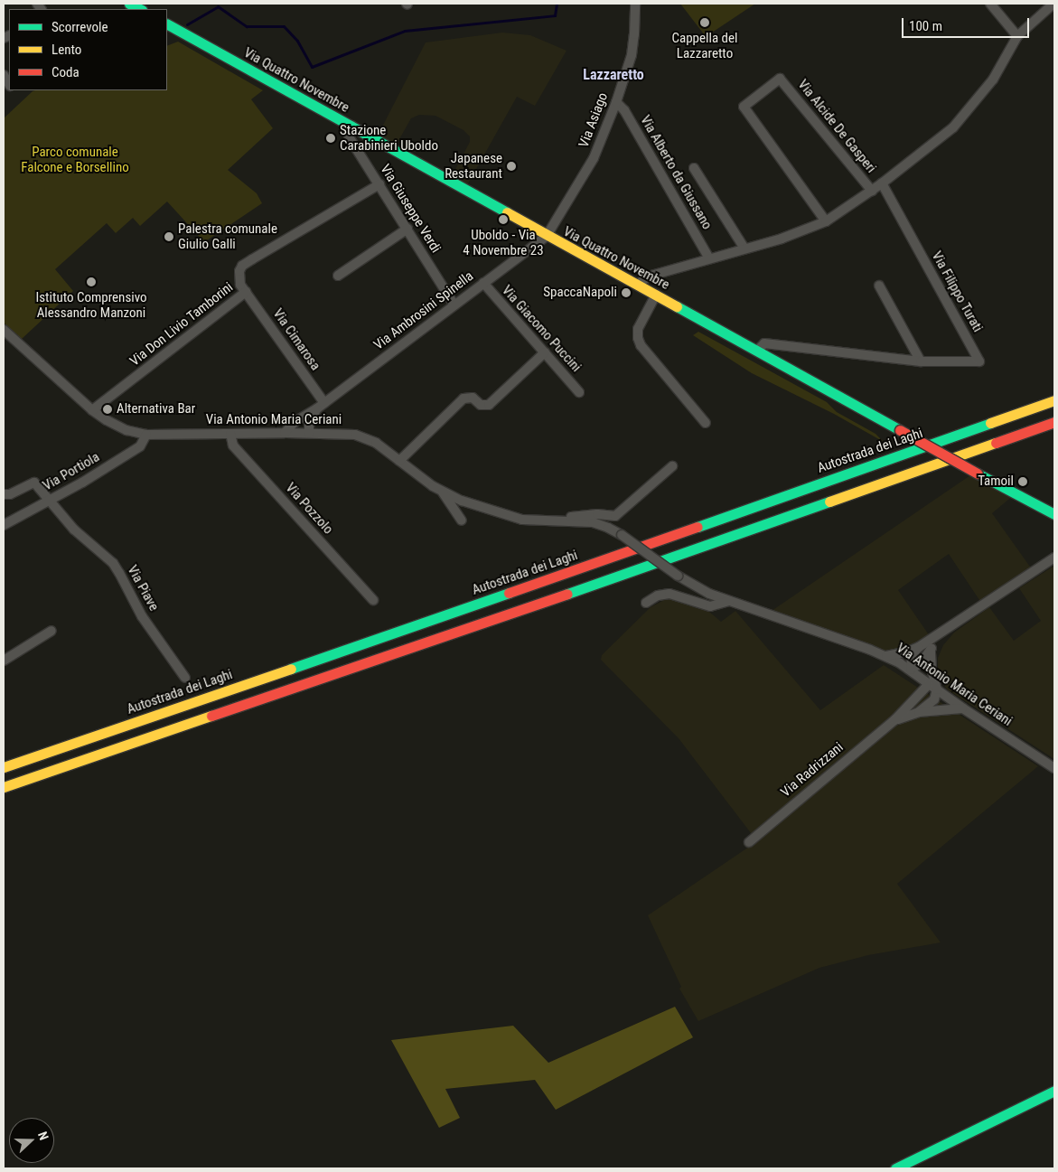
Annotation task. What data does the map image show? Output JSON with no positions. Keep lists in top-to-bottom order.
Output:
{
  "streets": {
    "main road": ["Via Quattro Novembre", "Autostrada dei Laghi"],
    "street": [
      "Via Asiago",
      "Via Alcide De Gasperi",
      "Via Alberto da Giussano",
      "Via Giuseppe Verdi",
      "Via Filippo Turati",
      "Via Ambrosini Spinella",
      "Via Don Livio Tamborini",
      "Via Giacomo Puccini",
      "Via Cimarosa",
      "Via Antonio Maria Ceriani",
      "Via Portiola",
      "Via Pozzolo",
      "Via Piave",
      "Via Radrizzani"
    ]
  },
  "crossings": [
    ["Via Quattro Novembre", "Via Asiago"],
    ["Via Quattro Novembre", "Via Alcide De Gasperi"],
    ["Via Quattro Novembre", "Via Giuseppe Verdi"],
    ["Via Quattro Novembre", "Via Filippo Turati"],
    ["Via Quattro Novembre", "Via Ambrosini Spinella"],
    ["Via Asiago", "Via Alberto da Giussano"],
    ["Via Asiago", "Via Ambrosini Spinella"],
    ["Via Alcide De Gasperi", "Via Alberto da Giussano"],
    ["Via Alcide De Gasperi", "Via Filippo Turati"],
    ["Via Giuseppe Verdi", "Via Ambrosini Spinella"],
    ["Via Giuseppe Verdi", "Via Don Livio Tamborini"],
    ["Via Ambrosini Spinella", "Via Giacomo Puccini"],
    ["Via Ambrosini Spinella", "Via Cimarosa"],
    ["Via Ambrosini Spinella", "Via Antonio Maria Ceriani"],
    ["Via Don Livio Tamborini", "Via Cimarosa"],
    ["Via Don Livio Tamborini", "Via Antonio Maria Ceriani"],
    ["Via Antonio Maria Ceriani", "Via Portiola"],
    ["Via Antonio Maria Ceriani", "Via Pozzolo"],
    ["Via Antonio Maria Ceriani", "Via Radrizzani"],
    ["Via Portiola", "Via Piave"]
  ],
  "districts": ["Lazzaretto"],
  "parks": ["Parco comunale Falcone e Borsellino"],
  "places": [
    "Cappella del Lazzaretto",
    "Stazione Carabinieri Uboldo",
    "Japanese Restaurant",
    "Uboldo - Via 4 Novembre 23",
    "Palestra comunale Giulio Galli",
    "Istituto Comprensivo Alessandro Manzoni",
    "SpaccaNapoli",
    "Alternativa Bar",
    "Tamoil"
  ],
  "legend": ["Scorrevole", "Lento", "Coda"],
  "scale_bar": "100 m",
  "north": "right"
}
